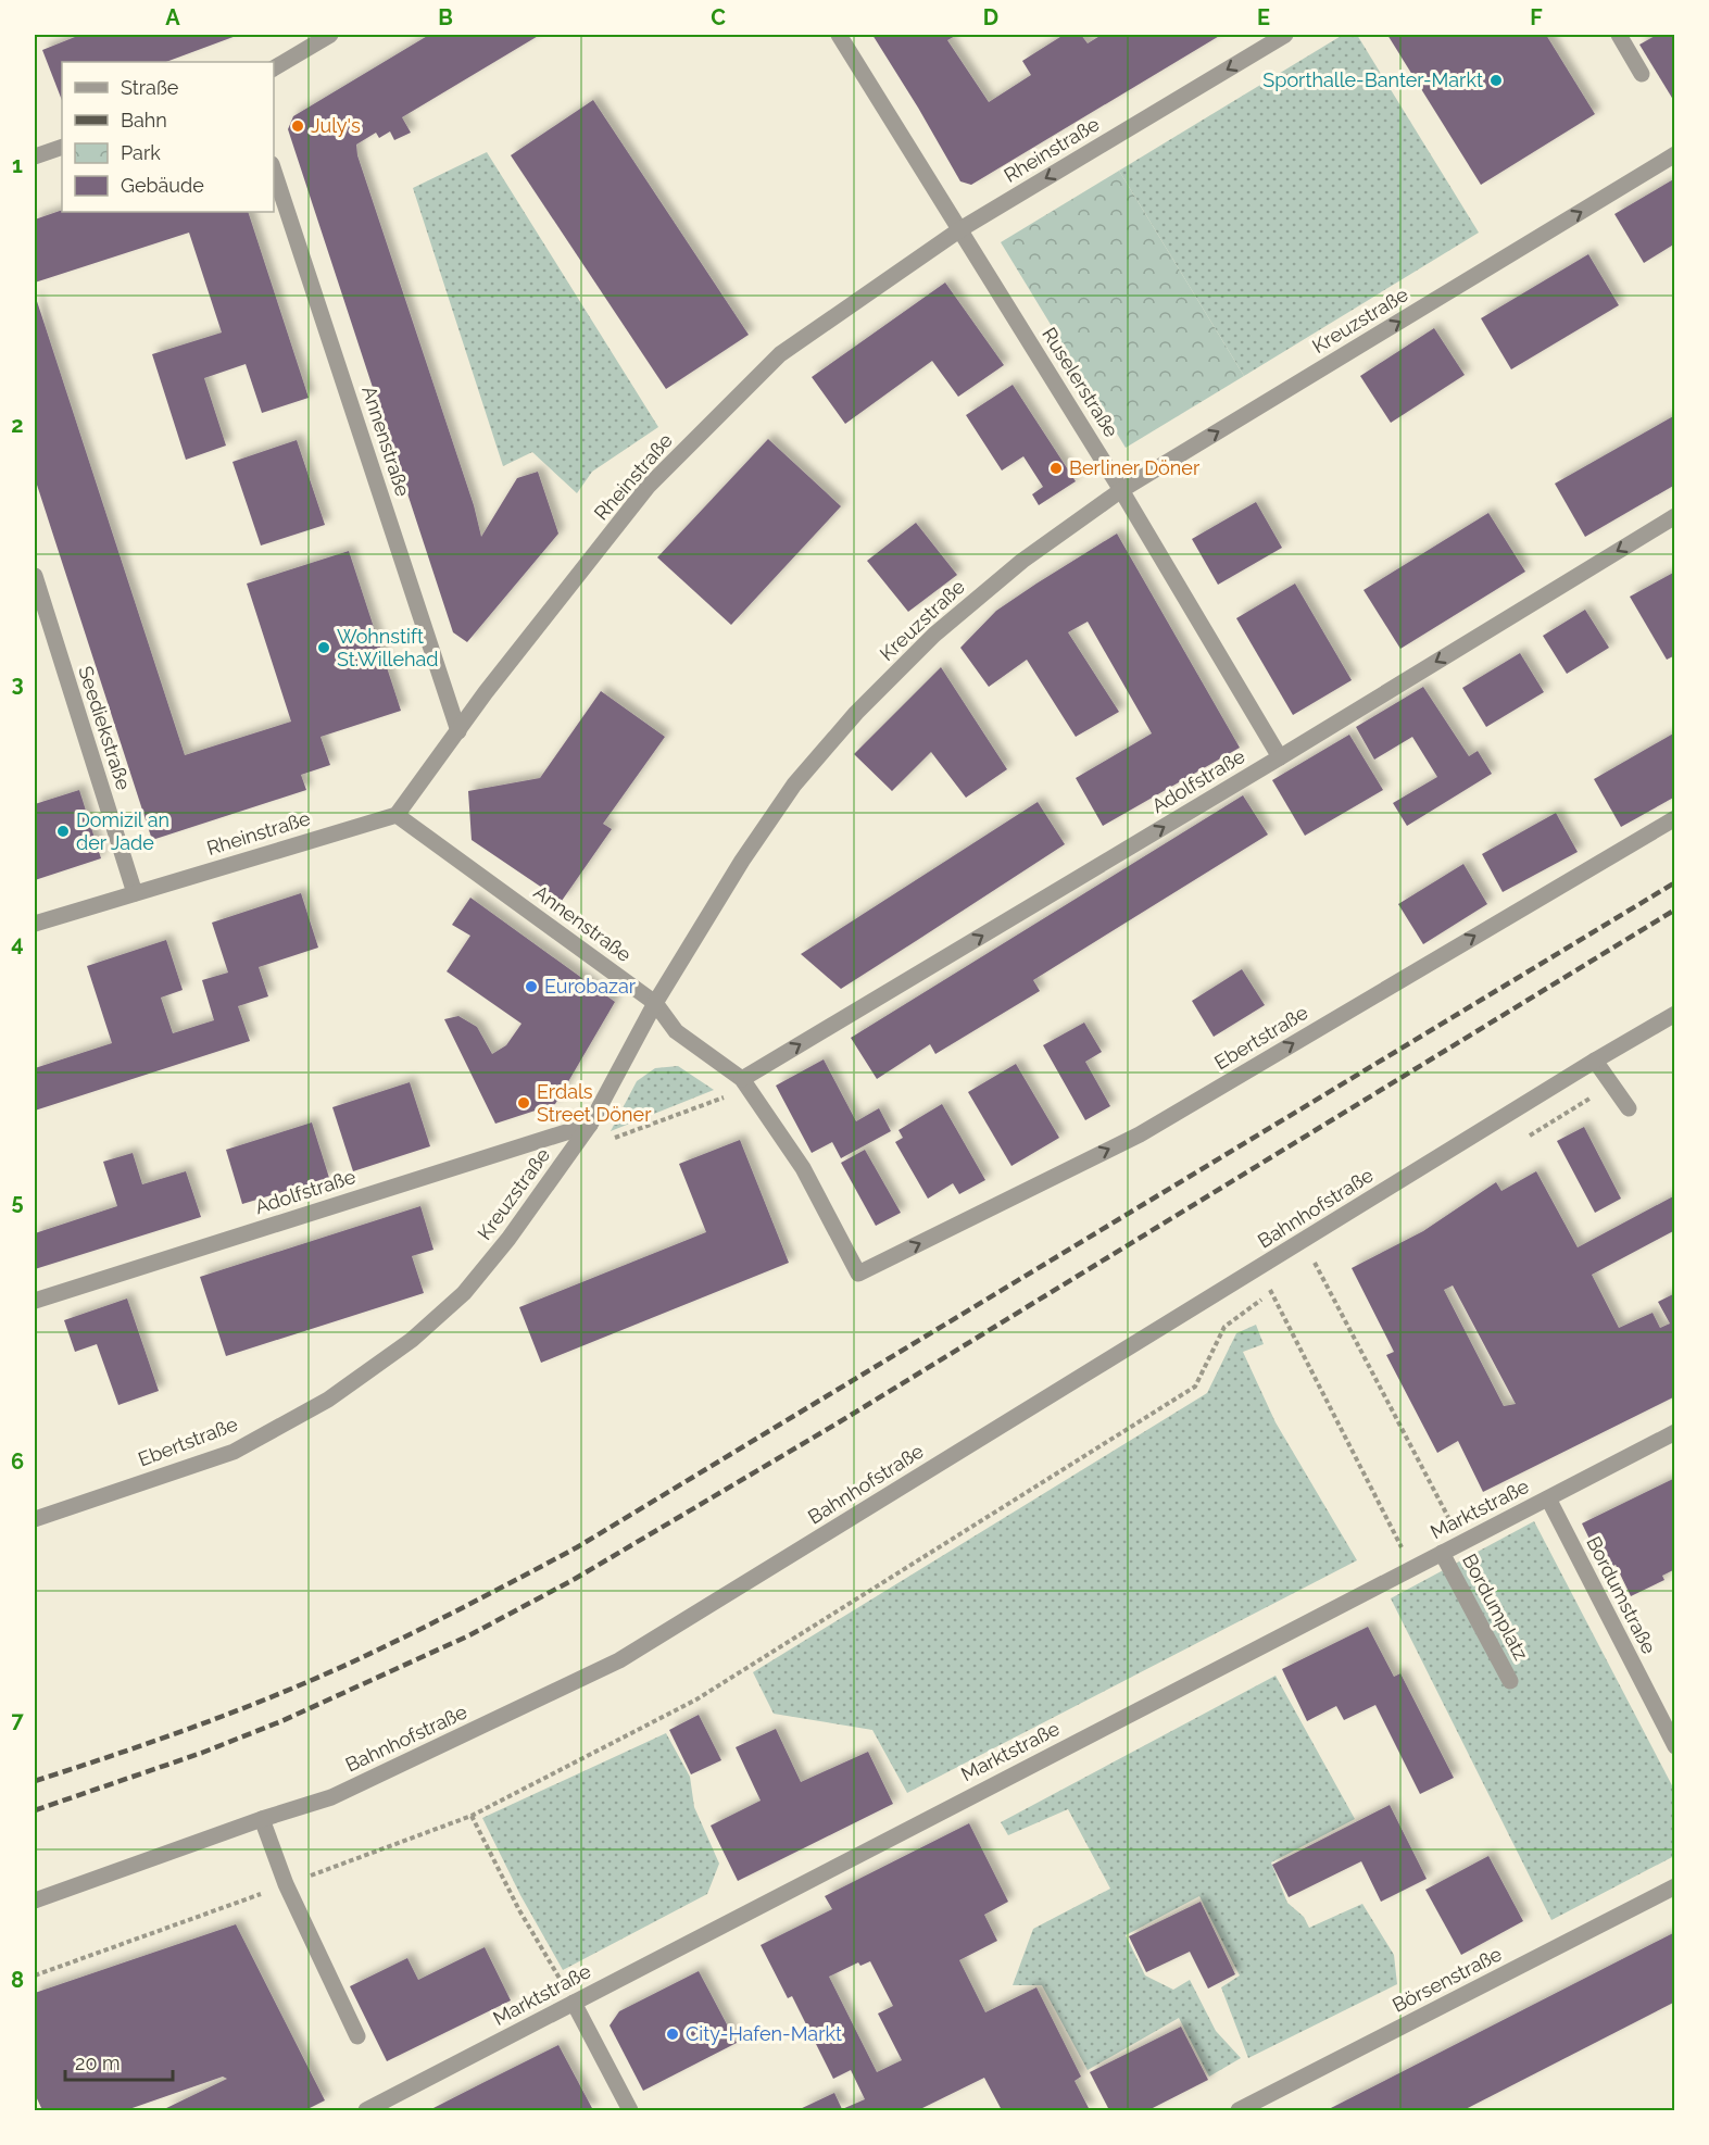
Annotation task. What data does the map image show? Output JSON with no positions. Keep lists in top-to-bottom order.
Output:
{
  "streets": {
    "street": [
      "Rheinstraße",
      "Kreuzstraße",
      "Ruselerstraße",
      "Annenstraße",
      "Seediekstraße",
      "Adolfstraße",
      "Ebertstraße",
      "Bahnhofstraße",
      "Marktstraße",
      "Bordumstraße",
      "Bordumplatz",
      "Börsenstraße"
    ]
  },
  "crossings": [
    ["Rheinstraße", "Ruselerstraße"],
    ["Rheinstraße", "Annenstraße"],
    ["Rheinstraße", "Seediekstraße"],
    ["Kreuzstraße", "Ruselerstraße"],
    ["Kreuzstraße", "Annenstraße"],
    ["Kreuzstraße", "Adolfstraße"],
    ["Kreuzstraße", "Ebertstraße"],
    ["Ruselerstraße", "Adolfstraße"],
    ["Annenstraße", "Adolfstraße"],
    ["Annenstraße", "Ebertstraße"],
    ["Marktstraße", "Bordumstraße"],
    ["Marktstraße", "Bordumplatz"]
  ],
  "one_way": ["Kreuzstraße", "Ebertstraße"],
  "places": [
    "Sporthalle-Banter-Markt",
    "July's",
    "Berliner Döner",
    "Wohnstift St.Willehad",
    "Domizil an der Jade",
    "Eurobazar",
    "Erdals Street Döner",
    "City-Hafen-Markt"
  ],
  "legend": [
    "Straße",
    "Bahn",
    "Park",
    "Gebäude"
  ],
  "scale_bar": "20 m",
  "grid": {
    "columns": [
      "A",
      "B",
      "C",
      "D",
      "E",
      "F"
    ],
    "rows": [
      "1",
      "2",
      "3",
      "4",
      "5",
      "6",
      "7",
      "8"
    ]
  }
}
